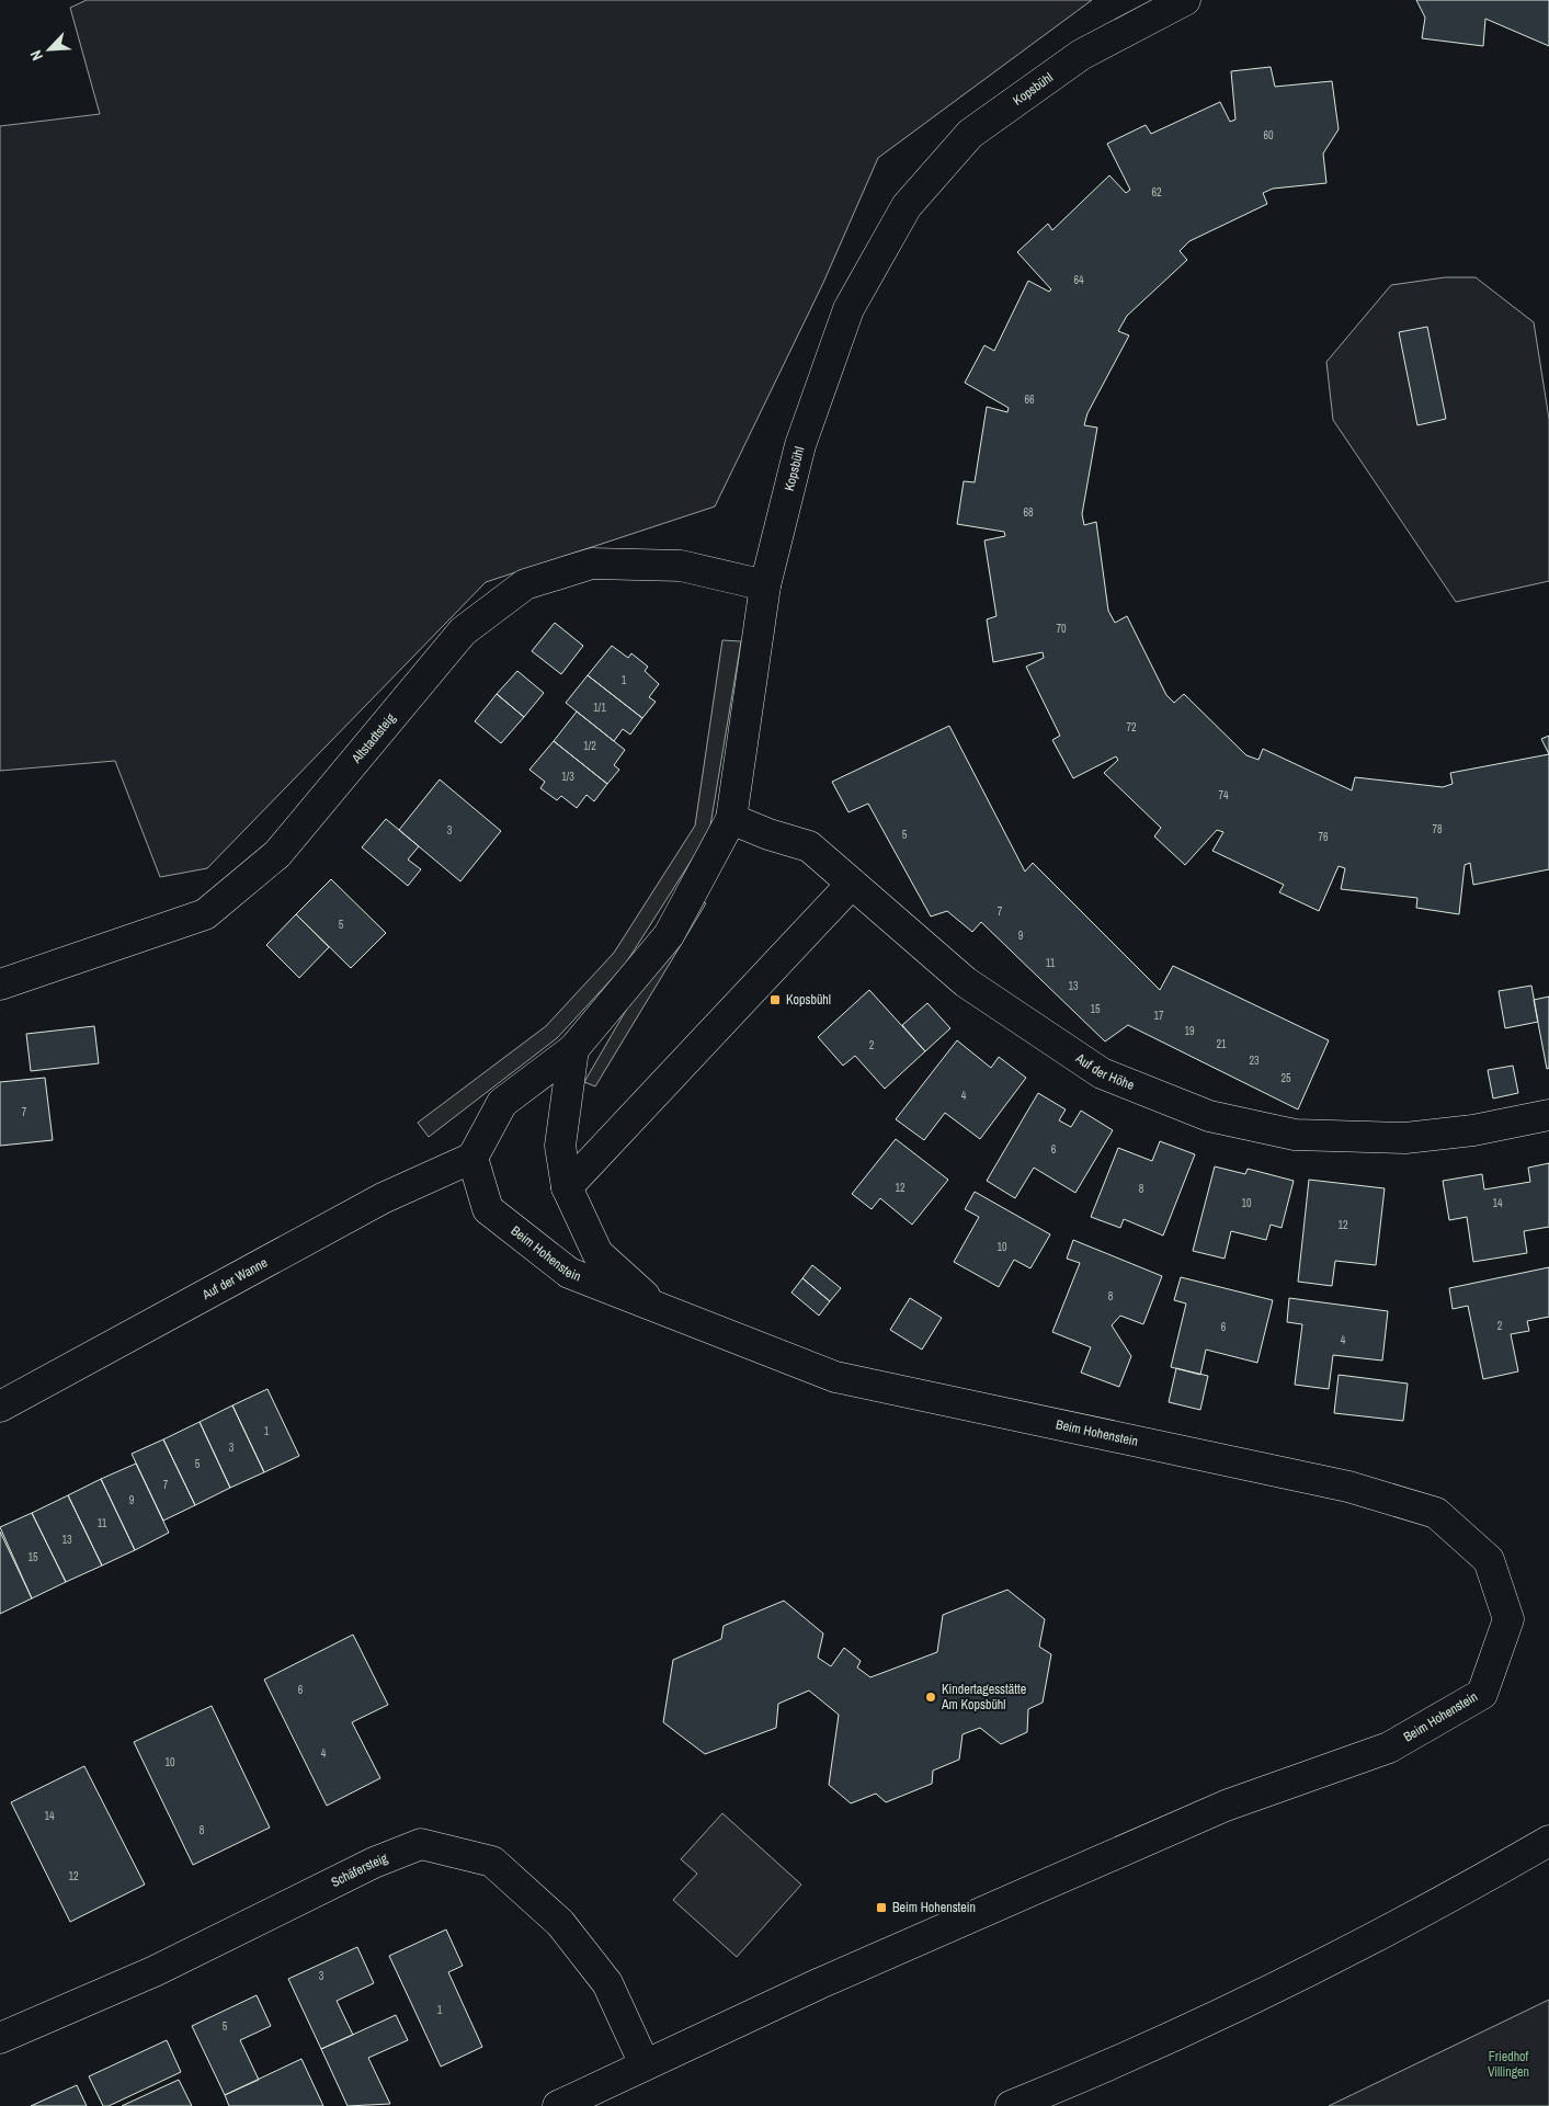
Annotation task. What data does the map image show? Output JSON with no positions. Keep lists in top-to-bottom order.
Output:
{
  "streets": {
    "street": [
      "Kopsbühl",
      "Altstadtsteig",
      "Auf der Höhe",
      "Beim Hohenstein",
      "Auf der Wanne",
      "Schäfersteig"
    ]
  },
  "crossings": [
    ["Kopsbühl", "Altstadtsteig"],
    ["Kopsbühl", "Auf der Höhe"],
    ["Kopsbühl", "Beim Hohenstein"],
    ["Kopsbühl", "Auf der Wanne"],
    ["Beim Hohenstein", "Auf der Wanne"],
    ["Beim Hohenstein", "Schäfersteig"]
  ],
  "parks": ["Friedhof Villingen"],
  "places": {
    "transit": ["Kopsbühl", "Beim Hohenstein"],
    "other": ["Kindertagesstätte Am Kopsbühl"]
  },
  "house_numbers": [
    "60",
    "62",
    "64",
    "66",
    "68",
    "70",
    "1",
    "1/1",
    "72",
    "1/2",
    "1/3",
    "74",
    "78",
    "3",
    "5",
    "76",
    "7",
    "5",
    "9",
    "11",
    "13",
    "15",
    "17",
    "19",
    "21",
    "2",
    "23",
    "25",
    "4",
    "7",
    "6",
    "12",
    "8",
    "10",
    "14",
    "12",
    "10",
    "8",
    "2",
    "6",
    "4",
    "1",
    "3",
    "5",
    "7",
    "9",
    "11",
    "13",
    "15",
    "6",
    "4",
    "10",
    "14",
    "8",
    "12",
    "3",
    "1",
    "5"
  ],
  "north": "bottom left"
}
